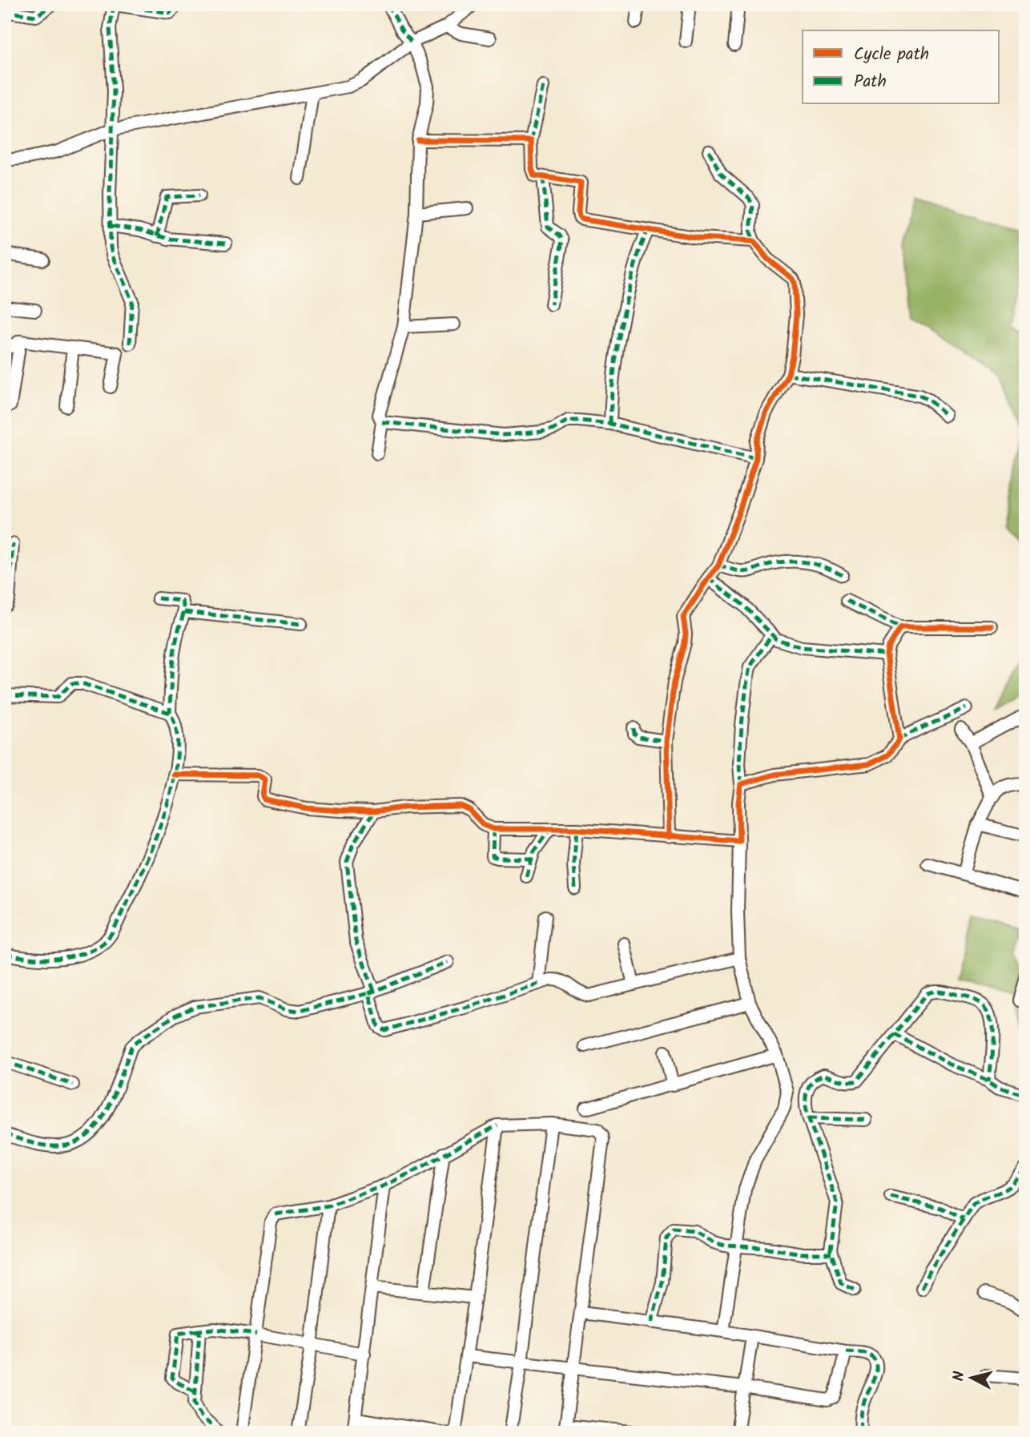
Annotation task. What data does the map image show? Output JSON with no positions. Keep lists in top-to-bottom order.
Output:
{
  "legend": ["Cycle path", "Path"],
  "north": "left"
}
